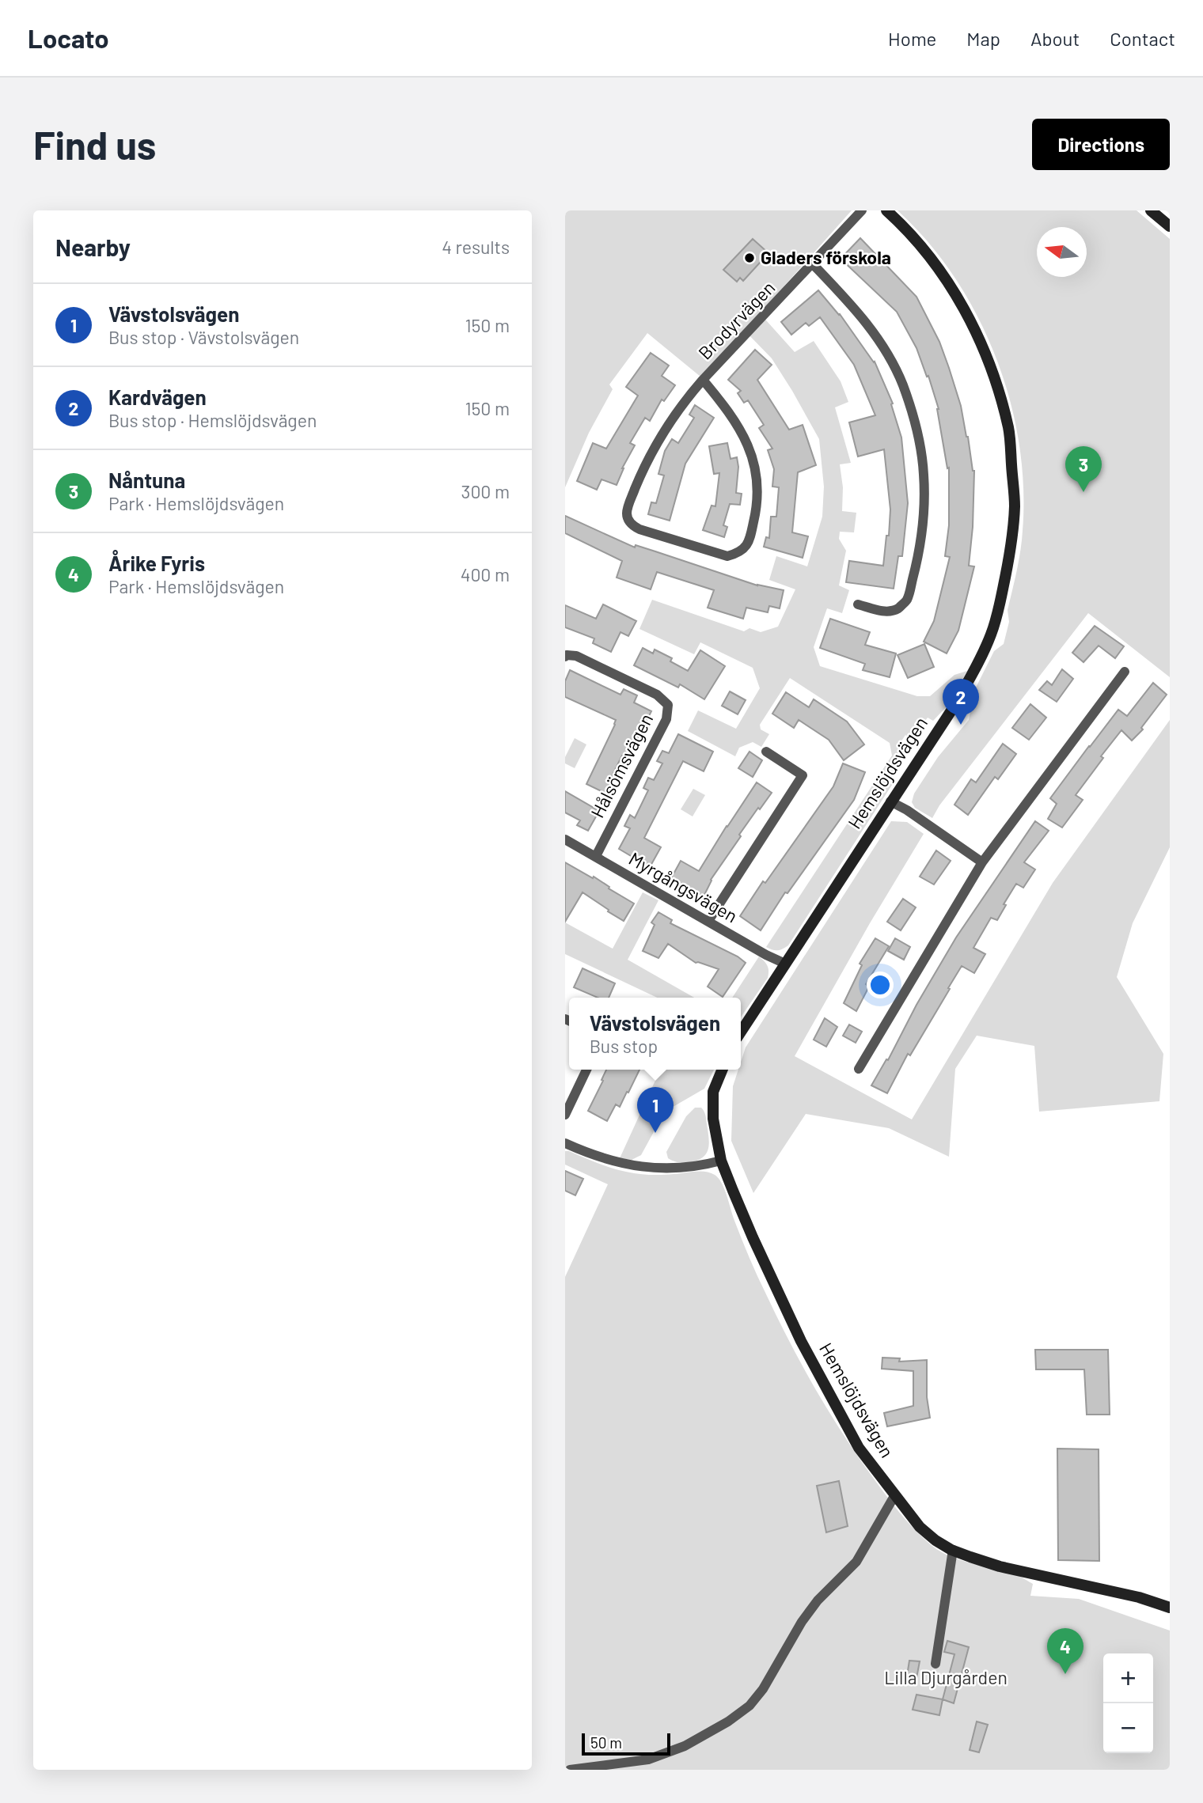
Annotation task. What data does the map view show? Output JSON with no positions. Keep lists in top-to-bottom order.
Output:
{
  "streets": {
    "street": [
      "Brodyrvägen",
      "Hålsömsvägen",
      "Hemslöjdsvägen",
      "Myrgångsvägen"
    ]
  },
  "crossings": [
    ["Hålsömsvägen", "Myrgångsvägen"],
    ["Hemslöjdsvägen", "Myrgångsvägen"]
  ],
  "parks": ["Lilla Djurgården"],
  "places": ["Gladers förskola"],
  "scale_bar": "50 m",
  "north": "left",
  "page": {
    "header": "Locato",
    "nav": [
      "Home",
      "Map",
      "About",
      "Contact"
    ],
    "buttons": "Directions",
    "title": "Find us",
    "heading": ["Nearby", "4 results"],
    "list": [
      {
        "mark": "1",
        "name": "Vävstolsvägen",
        "note": "Bus stop · Vävstolsvägen",
        "value": "150 m"
      },
      {
        "mark": "2",
        "name": "Kardvägen",
        "note": "Bus stop · Hemslöjdsvägen",
        "value": "150 m"
      },
      {
        "mark": "3",
        "name": "Nåntuna",
        "note": "Park · Hemslöjdsvägen",
        "value": "300 m"
      },
      {
        "mark": "4",
        "name": "Årike Fyris",
        "note": "Park · Hemslöjdsvägen",
        "value": "400 m"
      }
    ],
    "pins": [
      "3",
      "2",
      "1",
      "4"
    ],
    "popup": ["Vävstolsvägen", "Bus stop"],
    "map_buttons": ["+", "−"],
    "scale": "50 m"
  }
}
